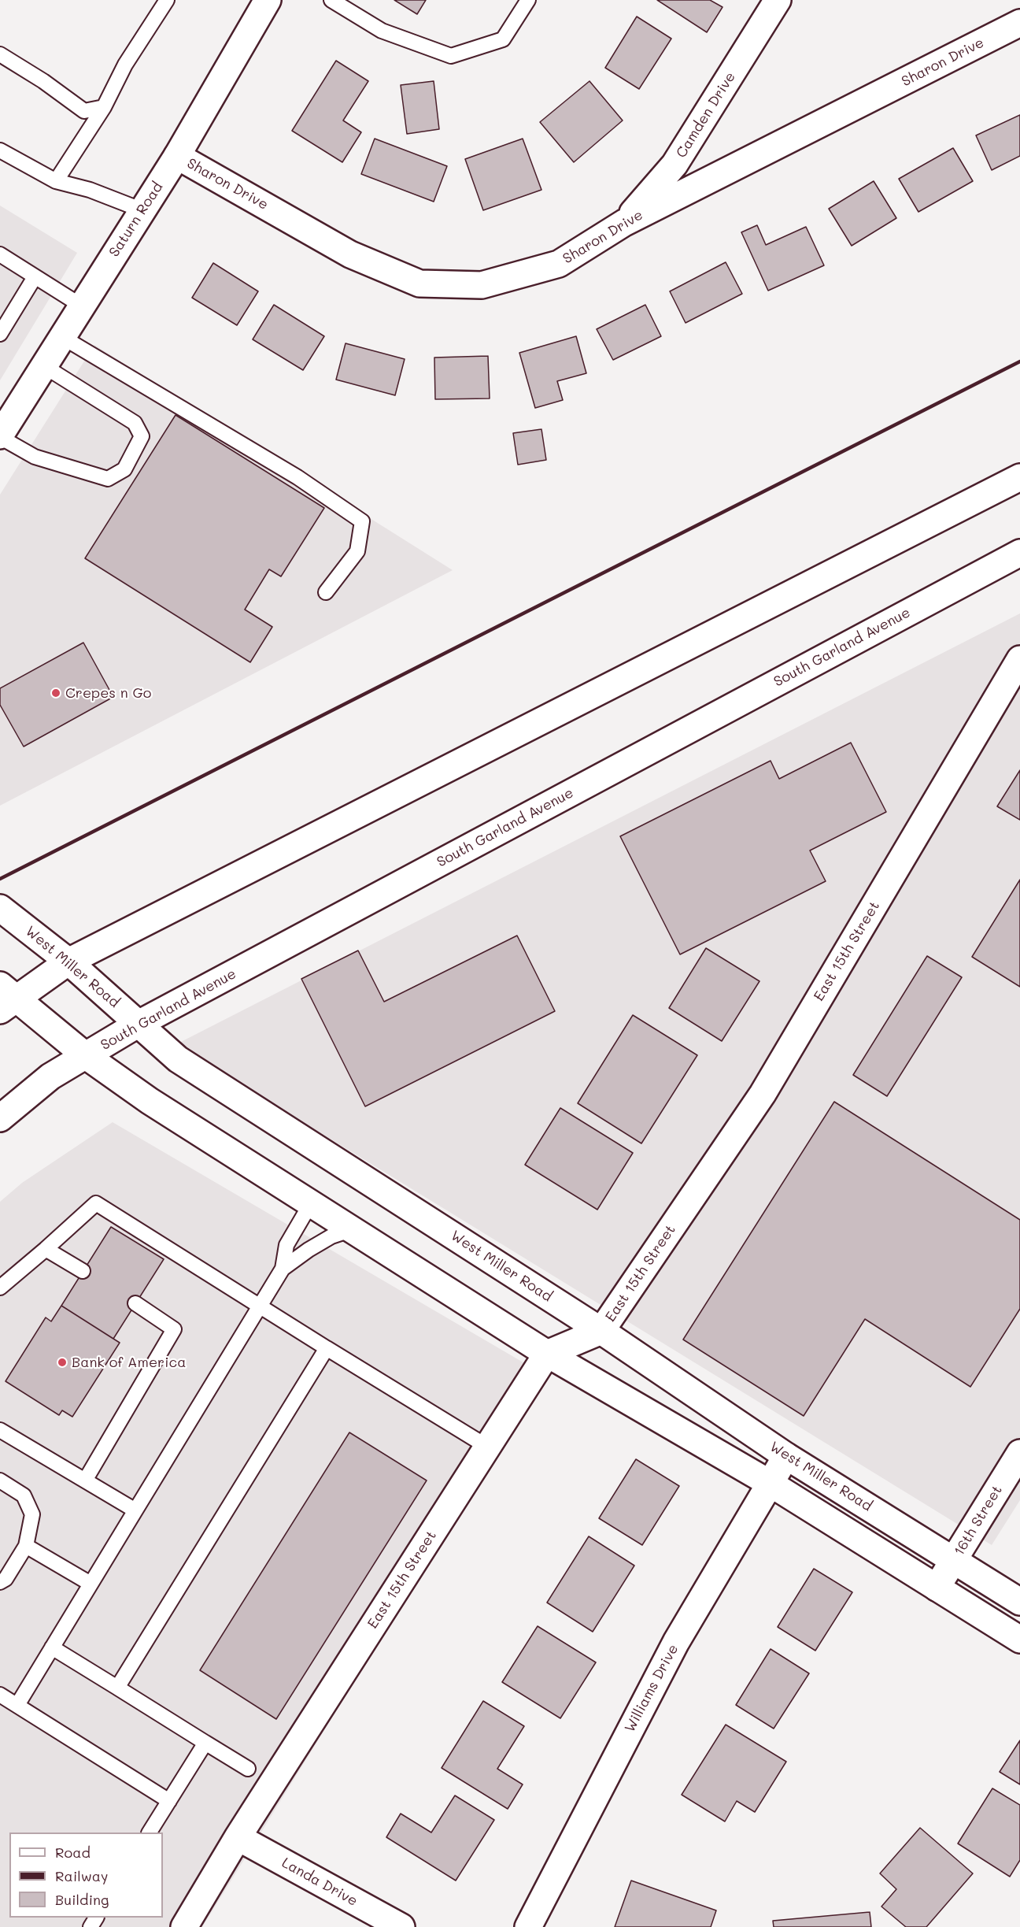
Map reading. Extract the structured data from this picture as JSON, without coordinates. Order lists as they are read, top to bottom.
{
  "streets": {
    "main road": [
      "Sharon Drive",
      "Camden Drive",
      "Saturn Road",
      "South Garland Avenue",
      "East 15th Street",
      "West Miller Road",
      "16th Street",
      "Williams Drive",
      "Landa Drive"
    ]
  },
  "crossings": [
    ["Sharon Drive", "Camden Drive"],
    ["Sharon Drive", "Saturn Road"],
    ["South Garland Avenue", "West Miller Road"],
    ["East 15th Street", "West Miller Road"],
    ["East 15th Street", "Landa Drive"],
    ["West Miller Road", "16th Street"],
    ["West Miller Road", "Williams Drive"]
  ],
  "places": ["Crepes n Go", "Bank of America"],
  "legend": ["Road", "Railway", "Building"]
}
